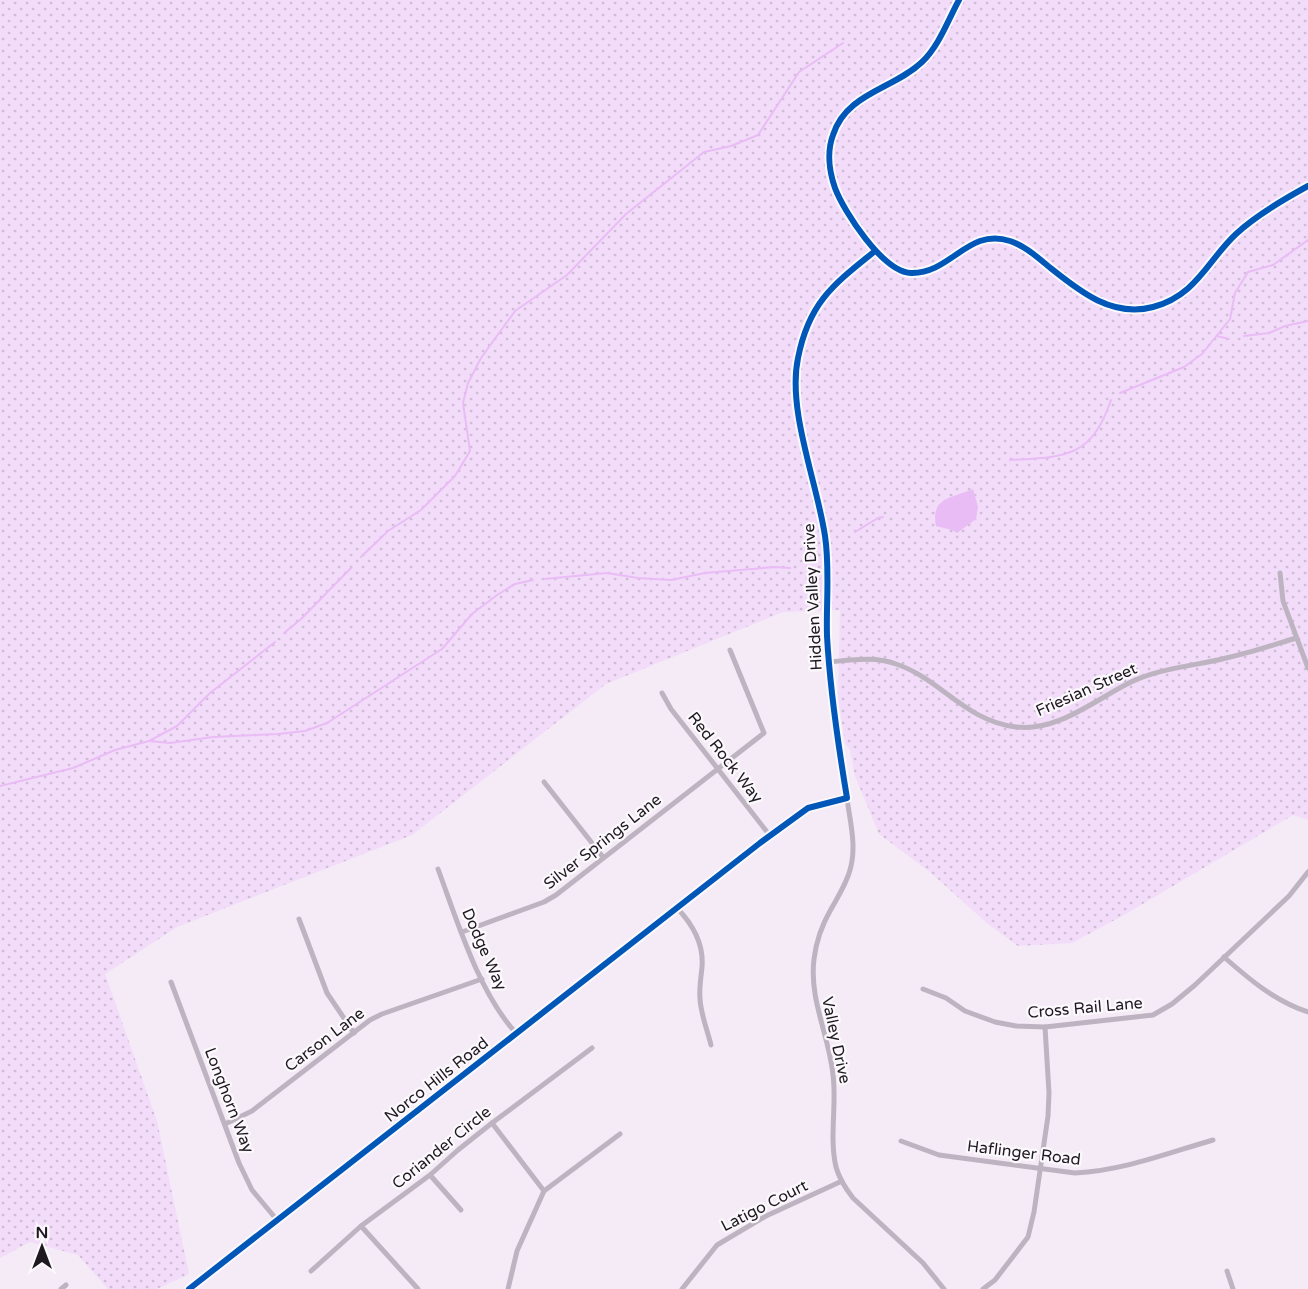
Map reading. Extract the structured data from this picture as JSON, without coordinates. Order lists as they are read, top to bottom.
{
  "streets": {
    "street": [
      "Hidden Valley Drive",
      "Friesian Street",
      "Red Rock Way",
      "Silver Springs Lane",
      "Dodge Way",
      "Cross Rail Lane",
      "Carson Lane",
      "Valley Drive",
      "Norco Hills Road",
      "Longhorn Way",
      "Coriander Circle",
      "Haflinger Road",
      "Latigo Court"
    ]
  },
  "crossings": [
    ["Hidden Valley Drive", "Friesian Street"],
    ["Hidden Valley Drive", "Valley Drive"],
    ["Red Rock Way", "Silver Springs Lane"],
    ["Red Rock Way", "Norco Hills Road"],
    ["Silver Springs Lane", "Dodge Way"],
    ["Dodge Way", "Carson Lane"],
    ["Dodge Way", "Norco Hills Road"],
    ["Carson Lane", "Longhorn Way"],
    ["Valley Drive", "Latigo Court"],
    ["Norco Hills Road", "Longhorn Way"]
  ],
  "north": "top"
}
